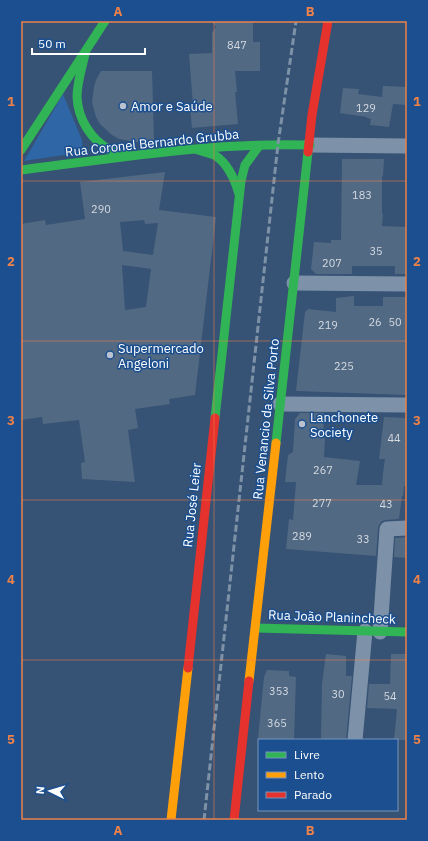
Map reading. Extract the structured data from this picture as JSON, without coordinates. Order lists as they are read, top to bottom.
{
  "streets": {
    "main road": [
      "Rua Coronel Bernardo Grubba",
      "Rua Venancio da Silva Porto",
      "Rua José Leier",
      "Rua João Planincheck"
    ]
  },
  "crossings": [
    ["Rua Coronel Bernardo Grubba", "Rua Venancio da Silva Porto"],
    ["Rua Coronel Bernardo Grubba", "Rua José Leier"],
    ["Rua Venancio da Silva Porto", "Rua João Planincheck"]
  ],
  "places": ["Amor e Saúde", "Supermercado Angeloni", "Lanchonete Society"],
  "house_numbers": [
    "847",
    "129",
    "183",
    "290",
    "35",
    "207",
    "26",
    "50",
    "219",
    "225",
    "44",
    "267",
    "277",
    "43",
    "289",
    "33",
    "353",
    "30",
    "54",
    "365"
  ],
  "legend": ["Livre", "Lento", "Parado"],
  "scale_bar": "50 m",
  "north": "left",
  "grid": {
    "columns": ["A", "B"],
    "rows": [
      "1",
      "2",
      "3",
      "4",
      "5"
    ]
  }
}
